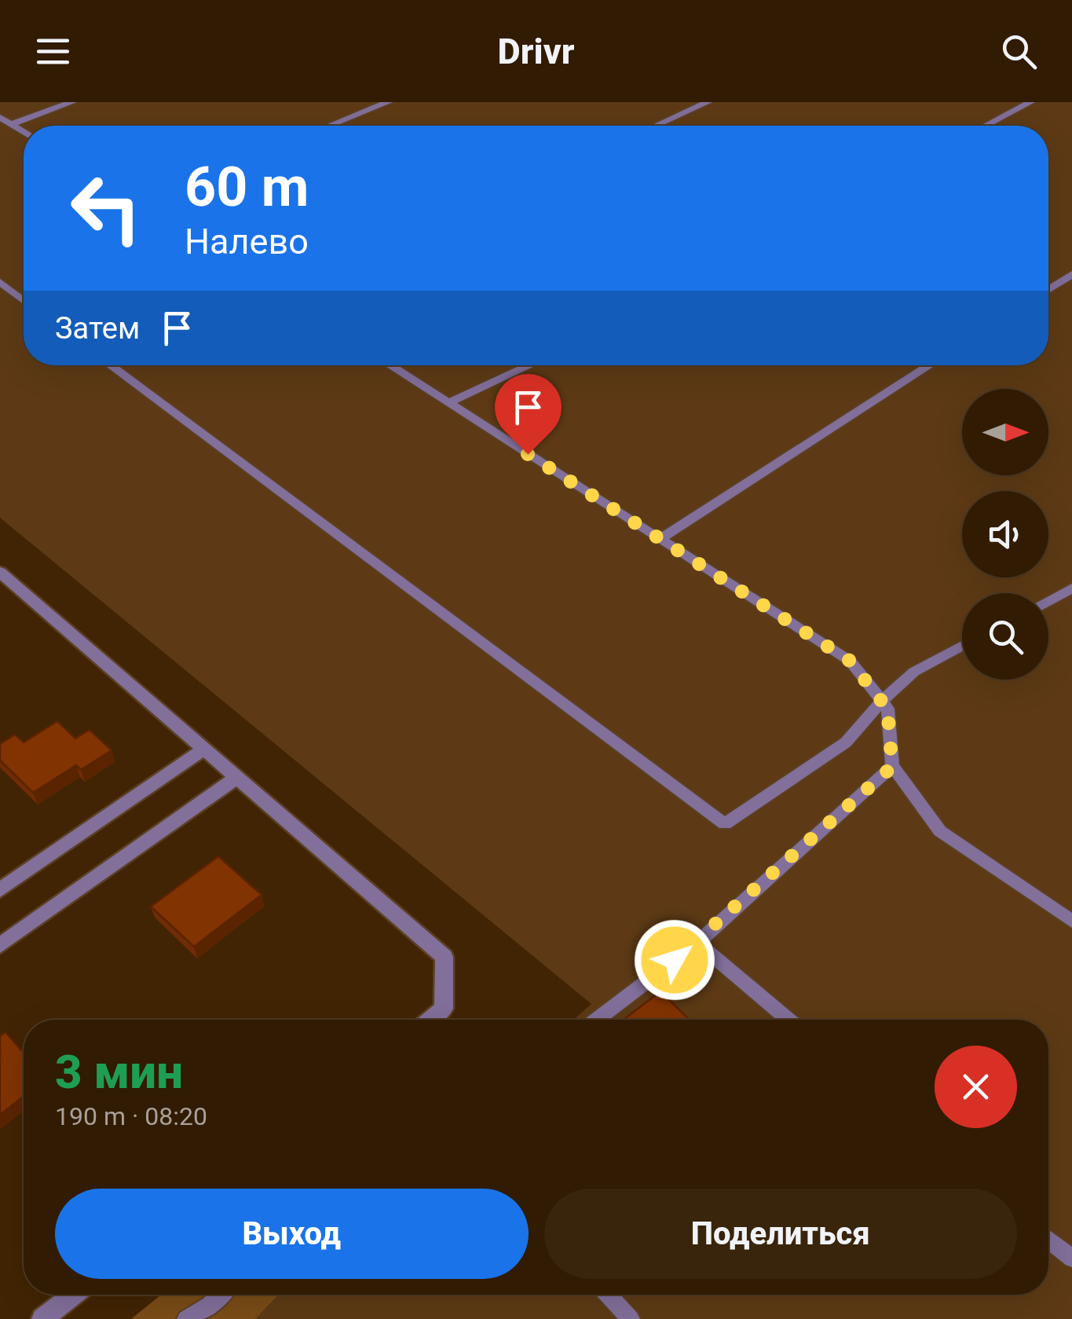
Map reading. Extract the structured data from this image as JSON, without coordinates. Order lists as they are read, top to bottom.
{
  "north": "right",
  "page": {
    "header": "Drivr",
    "turn": ["60 m", "Налево"],
    "then": "Затем",
    "heading": ["3 мин", "190 m · 08:20"],
    "buttons": ["Выход", "Поделиться"]
  }
}
